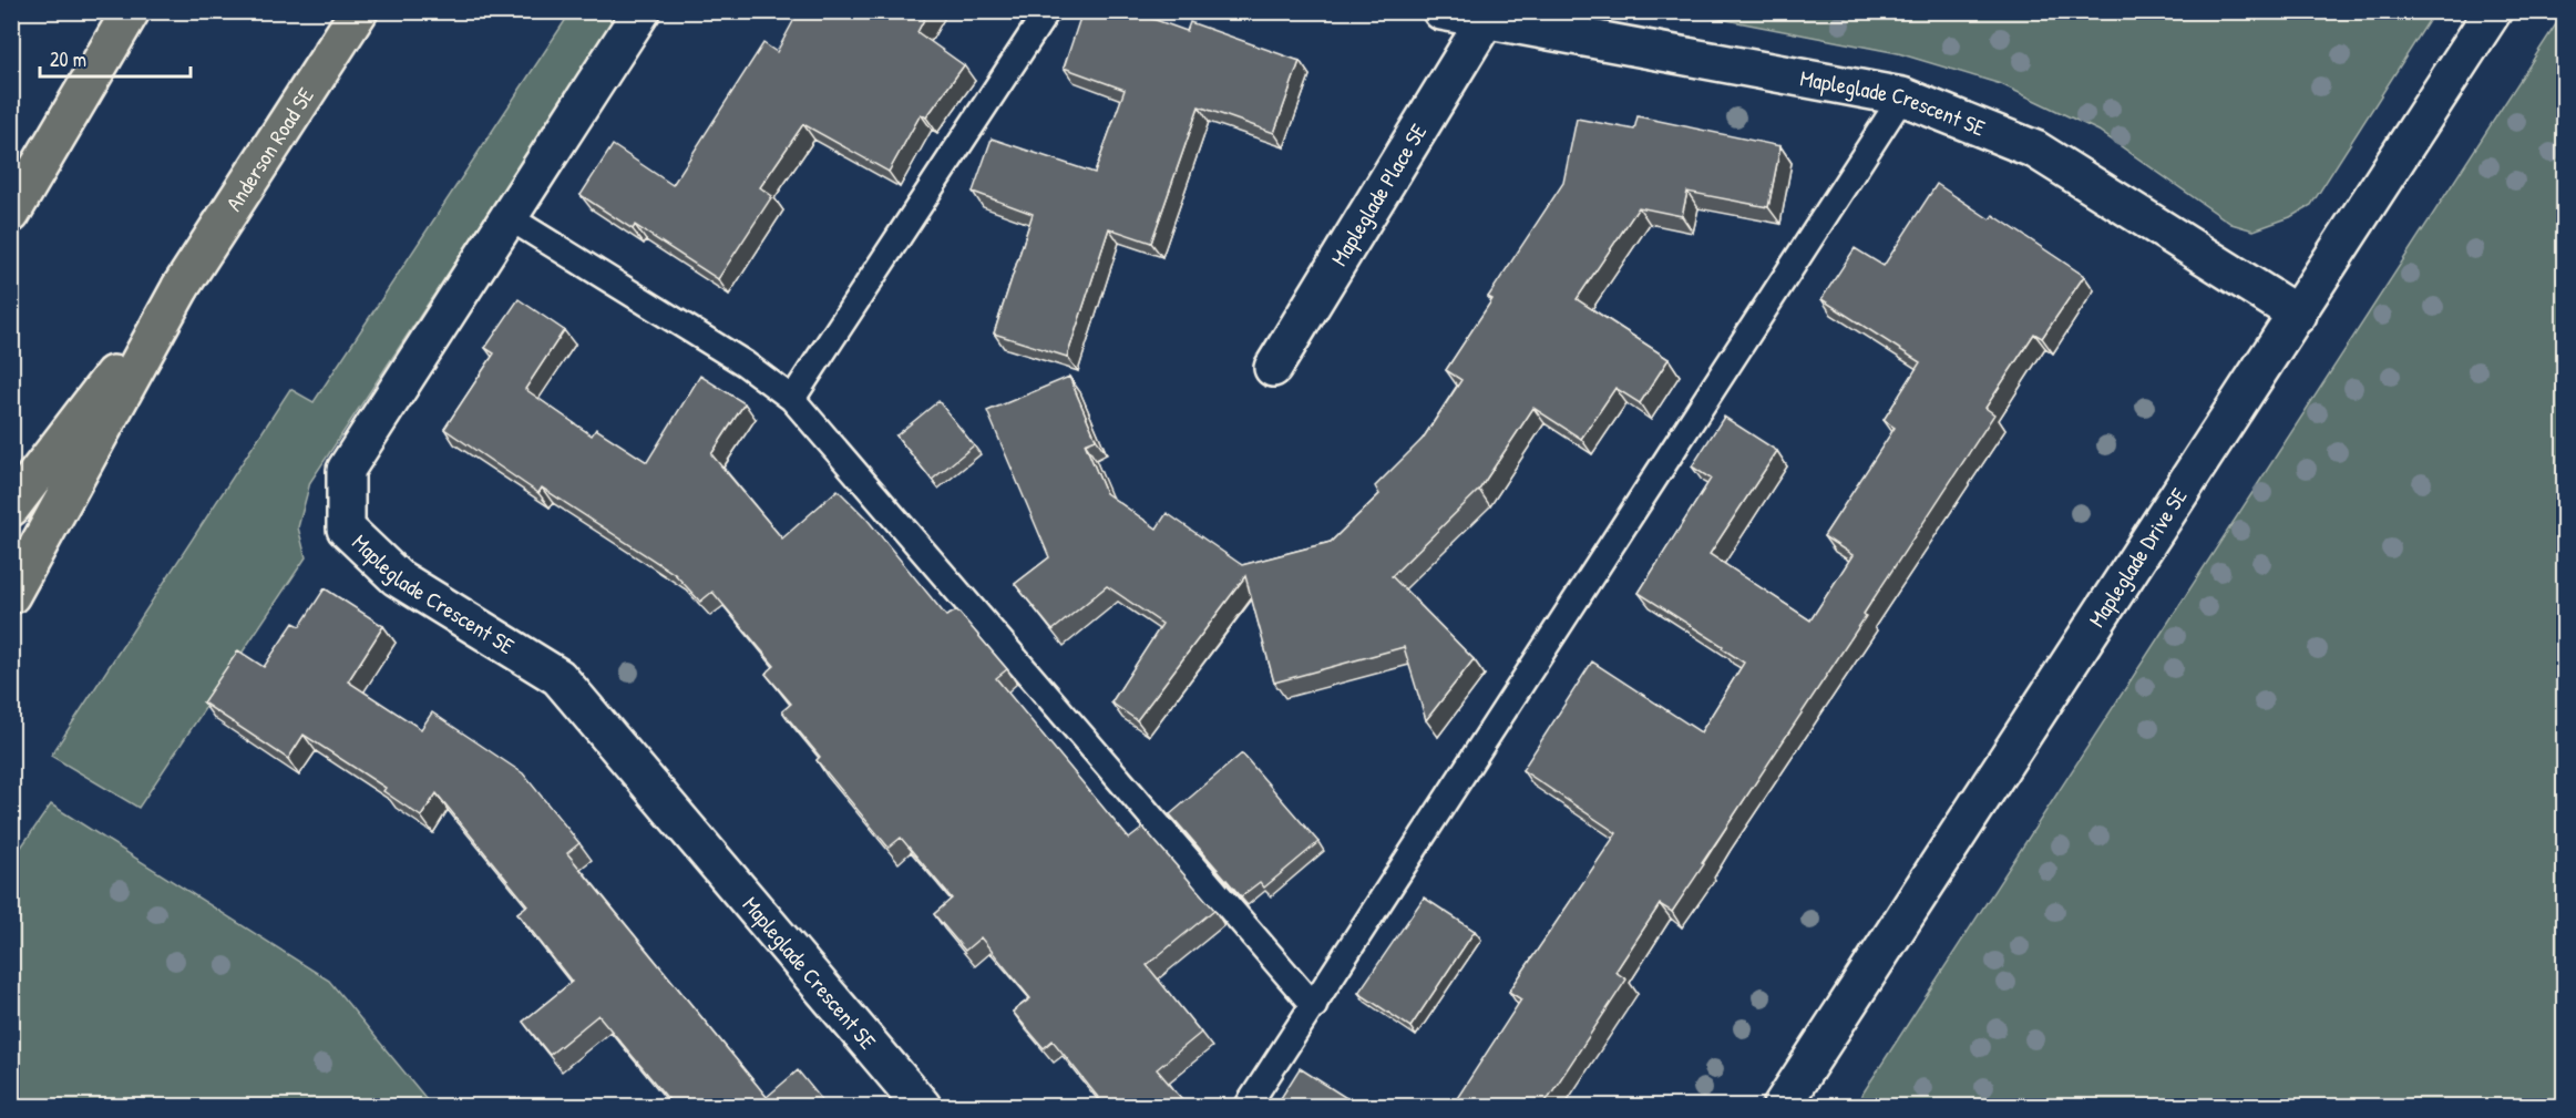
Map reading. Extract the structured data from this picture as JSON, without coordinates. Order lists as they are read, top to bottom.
{
  "streets": {
    "main road": ["Anderson Road SE"],
    "street": ["Mapleglade Crescent SE", "Mapleglade Place SE", "Mapleglade Drive SE"]
  },
  "crossings": [
    ["Mapleglade Crescent SE", "Mapleglade Place SE"],
    ["Mapleglade Crescent SE", "Mapleglade Drive SE"]
  ],
  "scale_bar": "20 m"
}
